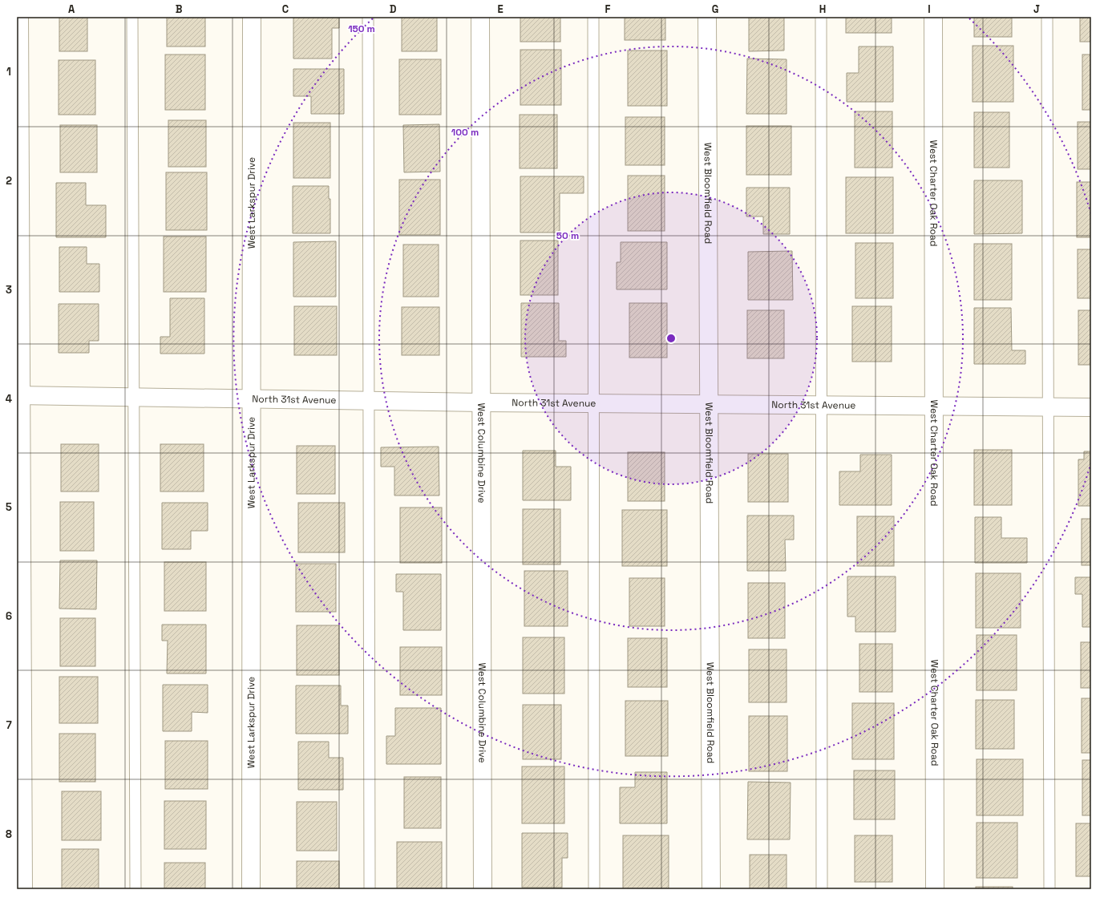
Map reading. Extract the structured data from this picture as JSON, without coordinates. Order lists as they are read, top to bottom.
{
  "streets": {
    "street": [
      "West Bloomfield Road",
      "West Charter Oak Road",
      "West Larkspur Drive",
      "North 31st Avenue",
      "West Columbine Drive"
    ]
  },
  "crossings": [
    ["West Bloomfield Road", "North 31st Avenue"],
    ["West Charter Oak Road", "North 31st Avenue"],
    ["West Larkspur Drive", "North 31st Avenue"],
    ["North 31st Avenue", "West Columbine Drive"]
  ],
  "grid": {
    "columns": [
      "A",
      "B",
      "C",
      "D",
      "E",
      "F",
      "G",
      "H",
      "I",
      "J"
    ],
    "rows": [
      "1",
      "2",
      "3",
      "4",
      "5",
      "6",
      "7",
      "8"
    ]
  },
  "rings": ["150 m", "100 m", "50 m"]
}
